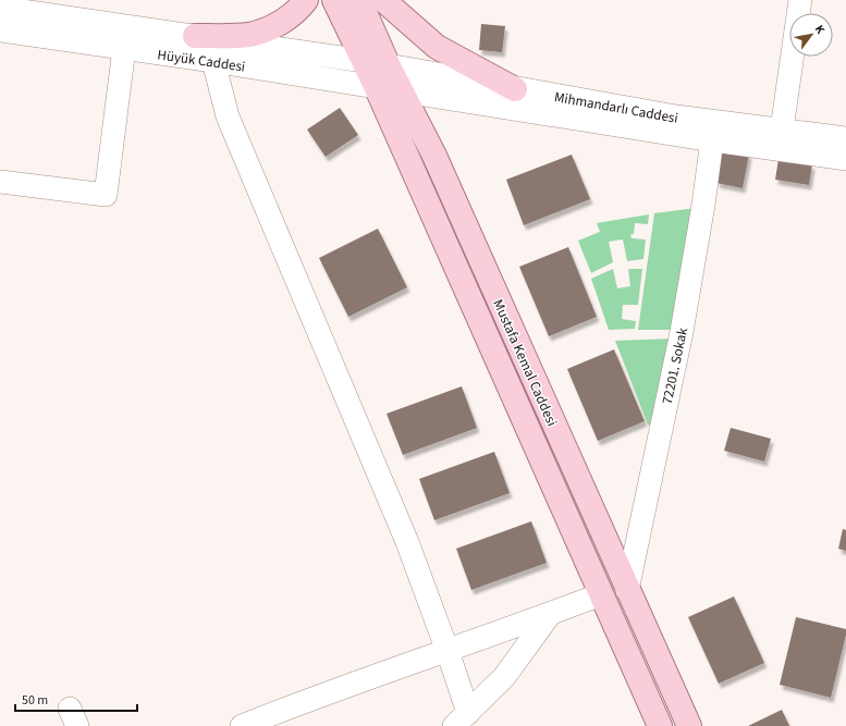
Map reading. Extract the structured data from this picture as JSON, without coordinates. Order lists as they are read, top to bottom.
{
  "streets": {
    "main road": ["Mustafa Kemal Caddesi"],
    "street": ["Hüyük Caddesi", "Mihmandarlı Caddesi", "72201. Sokak"]
  },
  "crossings": [
    ["Hüyük Caddesi", "Mihmandarlı Caddesi"],
    ["Hüyük Caddesi", "Mustafa Kemal Caddesi"],
    ["Mihmandarlı Caddesi", "Mustafa Kemal Caddesi"],
    ["Mihmandarlı Caddesi", "72201. Sokak"],
    ["Mustafa Kemal Caddesi", "72201. Sokak"]
  ],
  "scale_bar": "50 m",
  "north": "top right"
}
